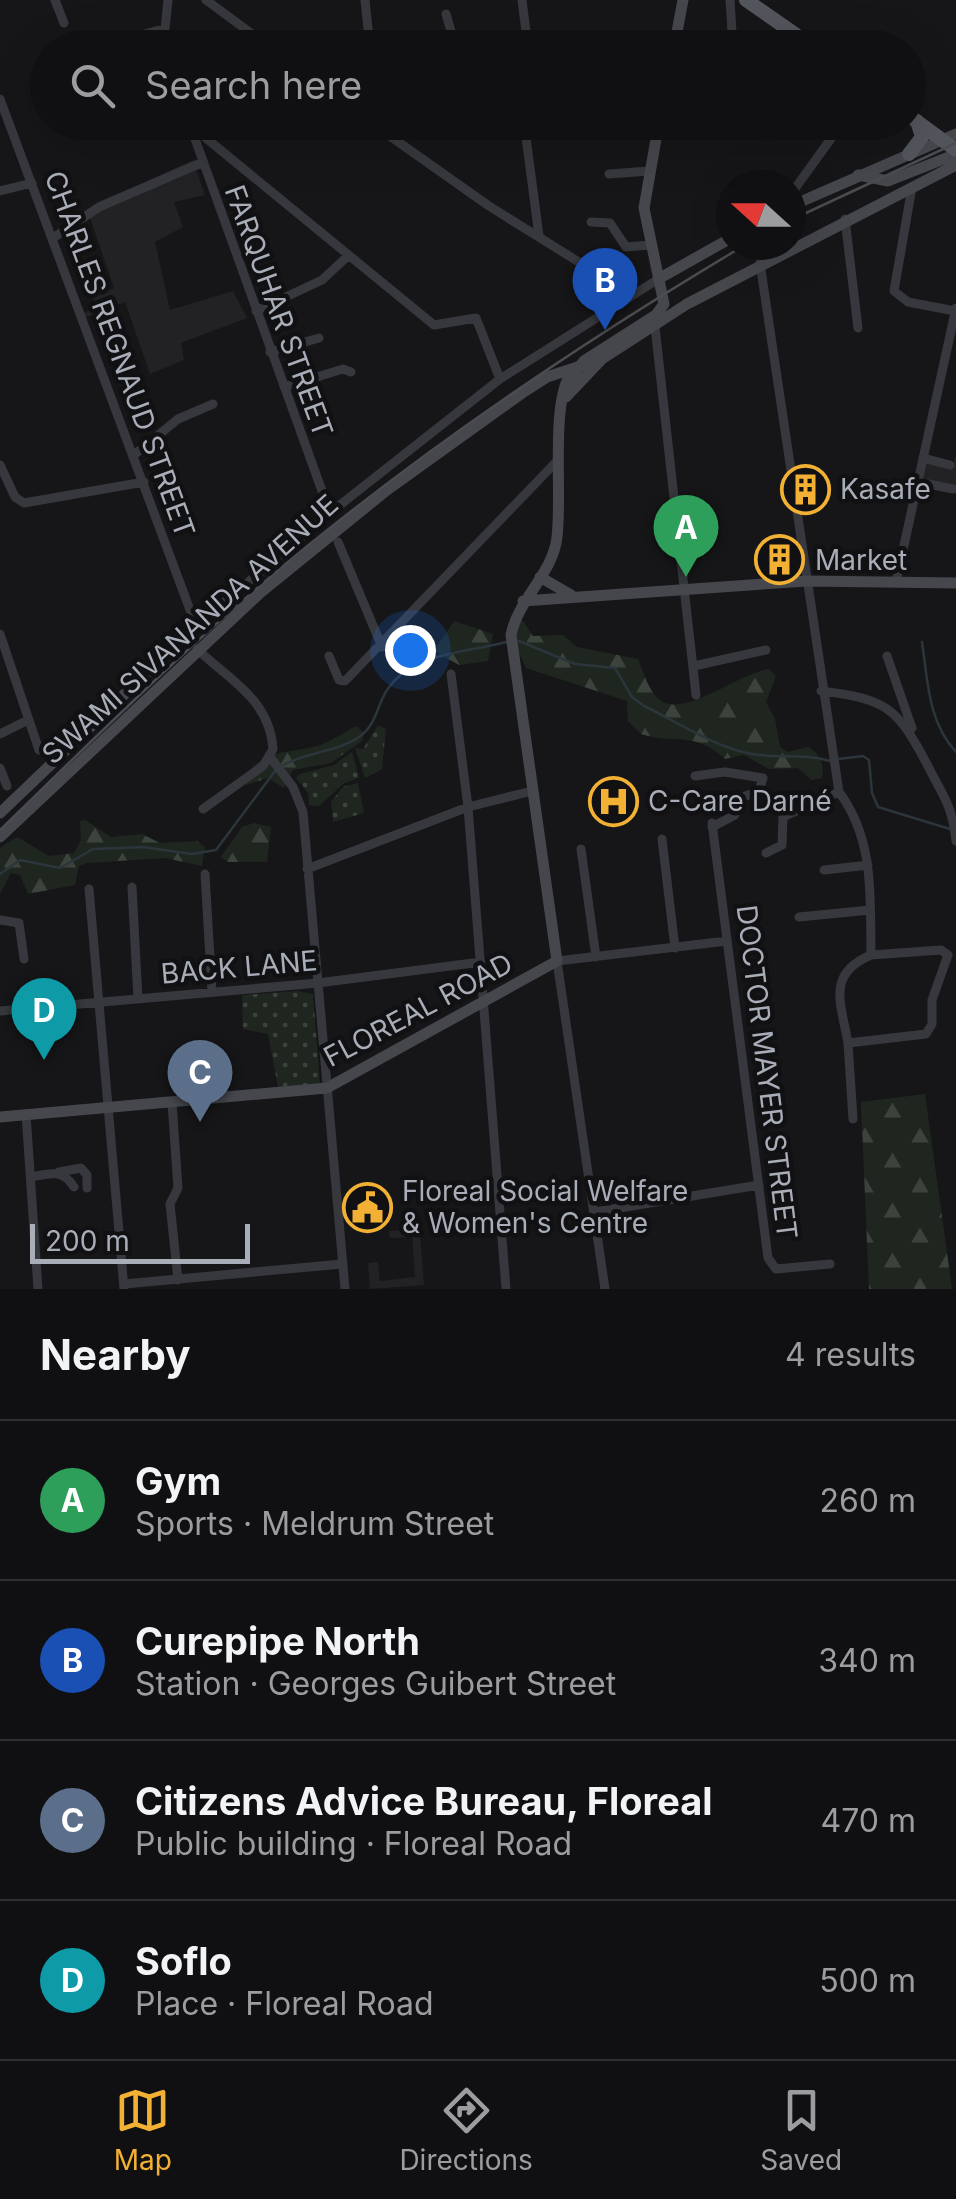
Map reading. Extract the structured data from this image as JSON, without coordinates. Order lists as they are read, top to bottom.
{
  "streets": {
    "main road": ["SWAMI SIVANANDA AVENUE", "FLOREAL ROAD"],
    "street": [
      "FARQUHAR STREET",
      "CHARLES REGNAUD STREET",
      "BACK LANE",
      "DOCTOR MAYER STREET"
    ]
  },
  "places": {
    "building": ["Kasafe", "Market"],
    "hospital": ["C-Care Darné"],
    "public building": ["Floreal Social Welfare & Women's Centre"]
  },
  "scale_bar": "200 m",
  "north": "left",
  "page": {
    "search": "Search here",
    "pins": [
      "B",
      "A",
      "D",
      "C"
    ],
    "scale": "200 m",
    "heading": ["Nearby", "4 results"],
    "list": [
      {
        "mark": "A",
        "name": "Gym",
        "note": "Sports · Meldrum Street",
        "value": "260 m"
      },
      {
        "mark": "B",
        "name": "Curepipe North",
        "note": "Station · Georges Guibert Street",
        "value": "340 m"
      },
      {
        "mark": "C",
        "name": "Citizens Advice Bureau, Floreal",
        "note": "Public building · Floreal Road",
        "value": "470 m"
      },
      {
        "mark": "D",
        "name": "Soflo",
        "note": "Place · Floreal Road",
        "value": "500 m"
      }
    ],
    "nav": ["Map", "Directions", "Saved"]
  }
}
